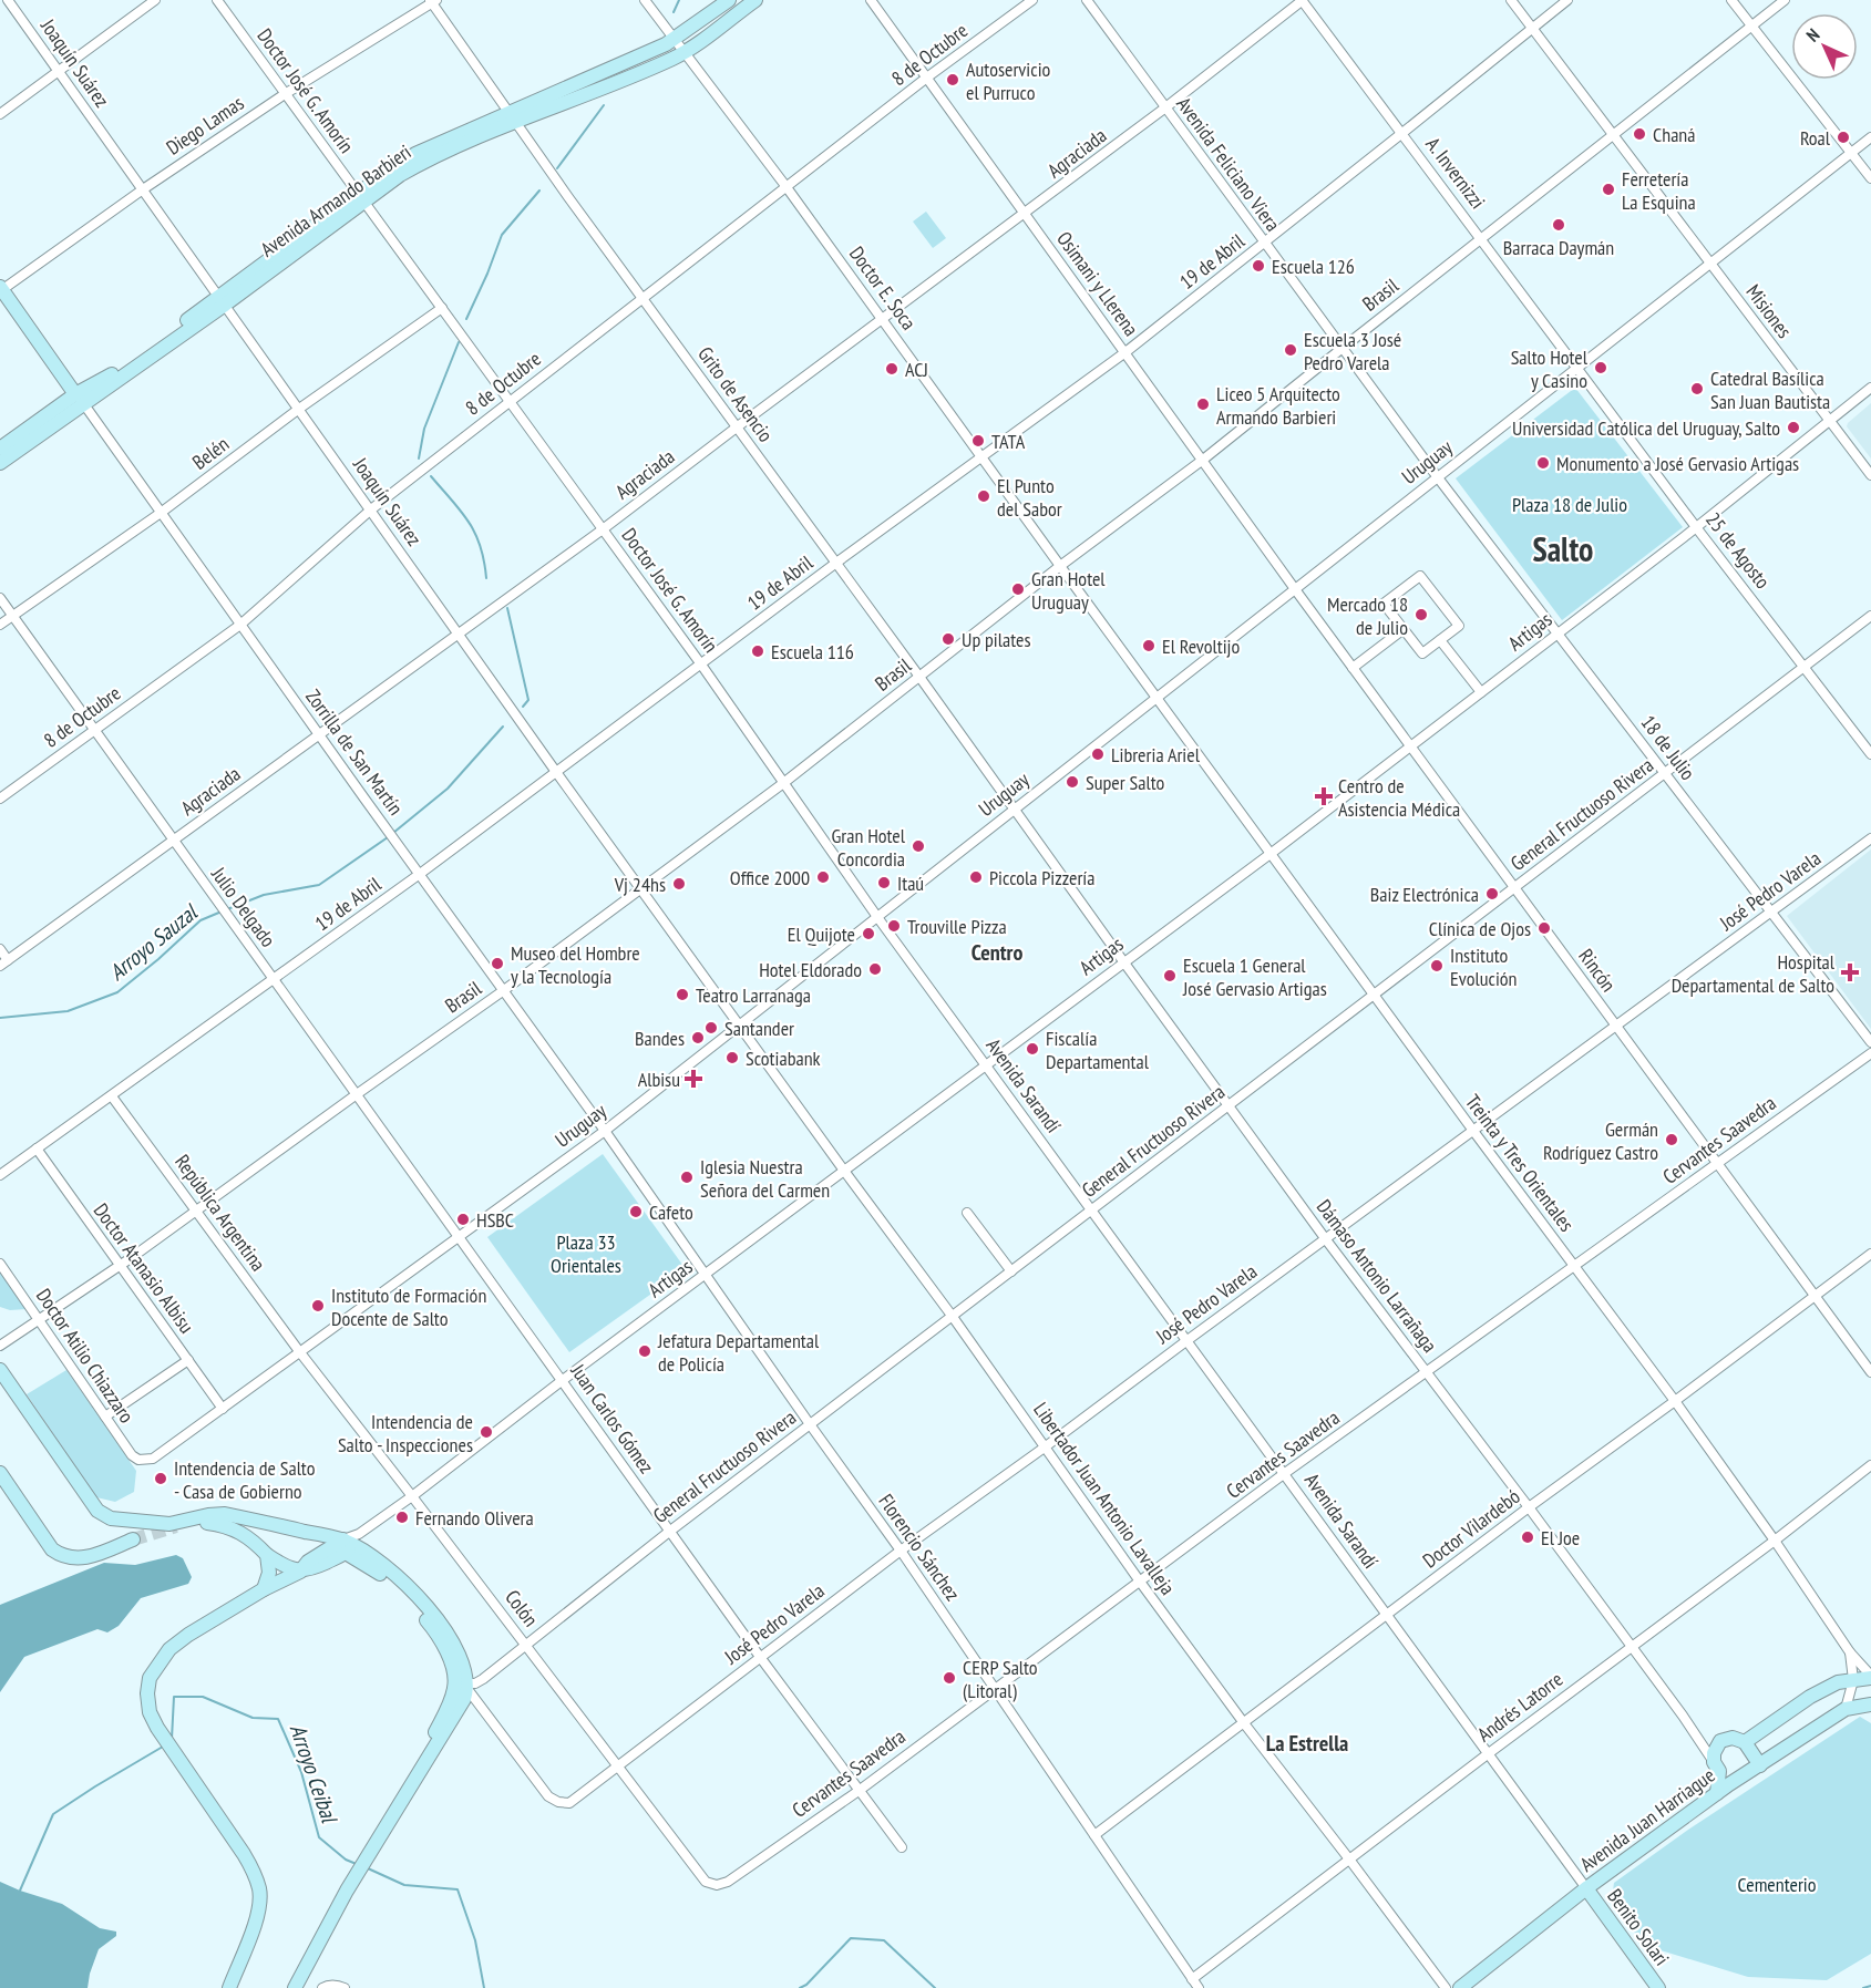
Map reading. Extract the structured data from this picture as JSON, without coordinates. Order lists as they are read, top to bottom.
{
  "streets": {
    "street": [
      "8 de Octubre",
      "Joaquín Suárez",
      "Doctor José G. Amorín",
      "Diego Lamas",
      "Agraciada",
      "Avenida Feliciano Viera",
      "A. Invernizzi",
      "Avenida Armando Barbieri",
      "19 de Abril",
      "Osimani y Llerena",
      "Doctor E. Soca",
      "Brasil",
      "Misiones",
      "Grito de Asencio",
      "Belén",
      "Uruguay",
      "25 de Agosto",
      "Artigas",
      "18 de Julio",
      "Zorrilla de San Martín",
      "General Fructuoso Rivera",
      "José Pedro Varela",
      "Julio Delgado",
      "Rincón",
      "Avenida Sarandí",
      "Cervantes Saavedra",
      "Treinta y Tres Orientales",
      "República Argentina",
      "Doctor Atanasio Albisu",
      "Dámaso Antonio Larrañaga",
      "Doctor Atilio Chiazzaro",
      "Juan Carlos Gómez",
      "Libertador Juan Antonio Lavalleja",
      "Doctor Vilardebó",
      "Florencio Sánchez",
      "Colón",
      "Andrés Latorre",
      "Avenida Juan Harriague",
      "Benito Solari"
    ]
  },
  "crossings": [
    ["8 de Octubre", "Joaquín Suárez"],
    ["8 de Octubre", "Doctor José G. Amorín"],
    ["8 de Octubre", "Osimani y Llerena"],
    ["8 de Octubre", "Doctor E. Soca"],
    ["8 de Octubre", "Grito de Asencio"],
    ["8 de Octubre", "Zorrilla de San Martín"],
    ["8 de Octubre", "Julio Delgado"],
    ["Joaquín Suárez", "Diego Lamas"],
    ["Joaquín Suárez", "Agraciada"],
    ["Joaquín Suárez", "Avenida Armando Barbieri"],
    ["Joaquín Suárez", "19 de Abril"],
    ["Joaquín Suárez", "Brasil"],
    ["Joaquín Suárez", "Belén"],
    ["Joaquín Suárez", "Uruguay"],
    ["Joaquín Suárez", "Libertador Juan Antonio Lavalleja"],
    ["Doctor José G. Amorín", "Diego Lamas"],
    ["Doctor José G. Amorín", "Agraciada"],
    ["Doctor José G. Amorín", "Avenida Armando Barbieri"],
    ["Doctor José G. Amorín", "19 de Abril"],
    ["Doctor José G. Amorín", "Brasil"],
    ["Doctor José G. Amorín", "Belén"],
    ["Doctor José G. Amorín", "Uruguay"],
    ["Doctor José G. Amorín", "Avenida Sarandí"],
    ["Diego Lamas", "Grito de Asencio"],
    ["Agraciada", "Avenida Feliciano Viera"],
    ["Agraciada", "A. Invernizzi"],
    ["Agraciada", "Osimani y Llerena"],
    ["Agraciada", "Doctor E. Soca"],
    ["Agraciada", "Grito de Asencio"],
    ["Agraciada", "Zorrilla de San Martín"],
    ["Agraciada", "Julio Delgado"],
    ["Avenida Feliciano Viera", "19 de Abril"],
    ["Avenida Feliciano Viera", "Brasil"],
    ["Avenida Feliciano Viera", "Uruguay"],
    ["Avenida Feliciano Viera", "18 de Julio"],
    ["A. Invernizzi", "19 de Abril"],
    ["A. Invernizzi", "Brasil"],
    ["A. Invernizzi", "Uruguay"],
    ["A. Invernizzi", "25 de Agosto"],
    ["Avenida Armando Barbieri", "Doctor E. Soca"],
    ["Avenida Armando Barbieri", "Grito de Asencio"],
    ["Avenida Armando Barbieri", "Zorrilla de San Martín"],
    ["19 de Abril", "Osimani y Llerena"],
    ["19 de Abril", "Doctor E. Soca"],
    ["19 de Abril", "Misiones"],
    ["19 de Abril", "Grito de Asencio"],
    ["19 de Abril", "Zorrilla de San Martín"],
    ["19 de Abril", "Julio Delgado"],
    ["19 de Abril", "República Argentina"],
    ["19 de Abril", "Doctor Atanasio Albisu"],
    ["Osimani y Llerena", "Brasil"],
    ["Osimani y Llerena", "Uruguay"],
    ["Osimani y Llerena", "Rincón"],
    ["Doctor E. Soca", "Brasil"],
    ["Doctor E. Soca", "Uruguay"],
    ["Doctor E. Soca", "Treinta y Tres Orientales"],
    ["Brasil", "Misiones"],
    ["Brasil", "Grito de Asencio"],
    ["Brasil", "Zorrilla de San Martín"],
    ["Brasil", "Julio Delgado"],
    ["Brasil", "República Argentina"],
    ["Brasil", "Doctor Atanasio Albisu"],
    ["Brasil", "Doctor Atilio Chiazzaro"],
    ["Misiones", "Uruguay"],
    ["Misiones", "Artigas"],
    ["Grito de Asencio", "Uruguay"],
    ["Grito de Asencio", "Dámaso Antonio Larrañaga"],
    ["Belén", "Zorrilla de San Martín"],
    ["Belén", "Julio Delgado"],
    ["Uruguay", "25 de Agosto"],
    ["Uruguay", "18 de Julio"],
    ["Uruguay", "Zorrilla de San Martín"],
    ["Uruguay", "Julio Delgado"],
    ["Uruguay", "Rincón"],
    ["Uruguay", "Avenida Sarandí"],
    ["Uruguay", "Treinta y Tres Orientales"],
    ["Uruguay", "República Argentina"],
    ["Uruguay", "Doctor Atanasio Albisu"],
    ["Uruguay", "Dámaso Antonio Larrañaga"],
    ["Uruguay", "Doctor Atilio Chiazzaro"],
    ["Uruguay", "Juan Carlos Gómez"],
    ["Uruguay", "Libertador Juan Antonio Lavalleja"],
    ["Uruguay", "Florencio Sánchez"],
    ["Uruguay", "Colón"],
    ["25 de Agosto", "Artigas"],
    ["25 de Agosto", "General Fructuoso Rivera"],
    ["Artigas", "18 de Julio"],
    ["Artigas", "Rincón"],
    ["Artigas", "Avenida Sarandí"],
    ["Artigas", "Treinta y Tres Orientales"],
    ["Artigas", "Dámaso Antonio Larrañaga"],
    ["Artigas", "Juan Carlos Gómez"],
    ["Artigas", "Libertador Juan Antonio Lavalleja"],
    ["Artigas", "Florencio Sánchez"],
    ["Artigas", "Colón"],
    ["18 de Julio", "General Fructuoso Rivera"],
    ["18 de Julio", "José Pedro Varela"],
    ["Zorrilla de San Martín", "Florencio Sánchez"],
    ["General Fructuoso Rivera", "José Pedro Varela"],
    ["General Fructuoso Rivera", "Rincón"],
    ["General Fructuoso Rivera", "Avenida Sarandí"],
    ["General Fructuoso Rivera", "Treinta y Tres Orientales"],
    ["General Fructuoso Rivera", "Dámaso Antonio Larrañaga"],
    ["General Fructuoso Rivera", "Juan Carlos Gómez"],
    ["General Fructuoso Rivera", "Libertador Juan Antonio Lavalleja"],
    ["General Fructuoso Rivera", "Florencio Sánchez"],
    ["General Fructuoso Rivera", "Colón"],
    ["José Pedro Varela", "Rincón"],
    ["José Pedro Varela", "Avenida Sarandí"],
    ["José Pedro Varela", "Treinta y Tres Orientales"],
    ["José Pedro Varela", "Dámaso Antonio Larrañaga"],
    ["José Pedro Varela", "Juan Carlos Gómez"],
    ["José Pedro Varela", "Libertador Juan Antonio Lavalleja"],
    ["José Pedro Varela", "Florencio Sánchez"],
    ["José Pedro Varela", "Colón"],
    ["Julio Delgado", "Juan Carlos Gómez"],
    ["Rincón", "Cervantes Saavedra"],
    ["Rincón", "Doctor Vilardebó"],
    ["Avenida Sarandí", "Cervantes Saavedra"],
    ["Avenida Sarandí", "Doctor Vilardebó"],
    ["Avenida Sarandí", "Andrés Latorre"],
    ["Avenida Sarandí", "Avenida Juan Harriague"],
    ["Avenida Sarandí", "Benito Solari"],
    ["Cervantes Saavedra", "Treinta y Tres Orientales"],
    ["Cervantes Saavedra", "Dámaso Antonio Larrañaga"],
    ["Cervantes Saavedra", "Juan Carlos Gómez"],
    ["Cervantes Saavedra", "Libertador Juan Antonio Lavalleja"],
    ["Cervantes Saavedra", "Florencio Sánchez"],
    ["Cervantes Saavedra", "Colón"],
    ["Treinta y Tres Orientales", "Doctor Vilardebó"],
    ["Treinta y Tres Orientales", "Andrés Latorre"],
    ["Treinta y Tres Orientales", "Avenida Juan Harriague"],
    ["República Argentina", "Colón"],
    ["Dámaso Antonio Larrañaga", "Doctor Vilardebó"],
    ["Dámaso Antonio Larrañaga", "Andrés Latorre"],
    ["Dámaso Antonio Larrañaga", "Avenida Juan Harriague"],
    ["Libertador Juan Antonio Lavalleja", "Doctor Vilardebó"],
    ["Libertador Juan Antonio Lavalleja", "Andrés Latorre"],
    ["Doctor Vilardebó", "Florencio Sánchez"],
    ["Florencio Sánchez", "Andrés Latorre"],
    ["Avenida Juan Harriague", "Benito Solari"]
  ],
  "districts": ["Salto", "Centro", "La Estrella"],
  "water": ["Arroyo Sauzal", "Arroyo Ceibal"],
  "parks": ["Plaza 18 de Julio", "Plaza 33 Orientales", "Cementerio"],
  "places": {
    "other": [
      "Autoservicio el Purruco",
      "Chaná",
      "Roal",
      "Ferretería La Esquina",
      "Barraca Daymán",
      "Escuela 126",
      "Escuela 3 José Pedro Varela",
      "Salto Hotel y Casino",
      "ACJ",
      "Catedral Basílica San Juan Bautista",
      "Liceo 5 Arquitecto Armando Barbieri",
      "Universidad Católica del Uruguay, Salto",
      "TATA",
      "Monumento a José Gervasio Artigas",
      "El Punto del Sabor",
      "Gran Hotel Uruguay",
      "Mercado 18 de Julio",
      "Up pilates",
      "El Revoltijo",
      "Escuela 116",
      "Libreria Ariel",
      "Super Salto",
      "Gran Hotel Concordia",
      "Office 2000",
      "Piccola Pizzería",
      "Itaú",
      "Vj 24hs",
      "Baiz Electrónica",
      "Trouville Pizza",
      "Clínica de Ojos",
      "El Quijote",
      "Museo del Hombre y la Tecnología",
      "Instituto Evolución",
      "Hotel Eldorado",
      "Escuela 1 General José Gervasio Artigas",
      "Teatro Larranaga",
      "Santander",
      "Bandes",
      "Fiscalía Departamental",
      "Scotiabank",
      "Germán Rodríguez Castro",
      "Iglesia Nuestra Señora del Carmen",
      "Cafeto",
      "HSBC",
      "Instituto de Formación Docente de Salto",
      "Jefatura Departamental de Policía",
      "Intendencia de Salto - Inspecciones",
      "Intendencia de Salto - Casa de Gobierno",
      "Fernando Olivera",
      "El Joe",
      "CERP Salto (Litoral)"
    ],
    "health": ["Centro de Asistencia Médica", "Hospital Departamental de Salto", "Albisu"]
  },
  "north": "top left"
}
